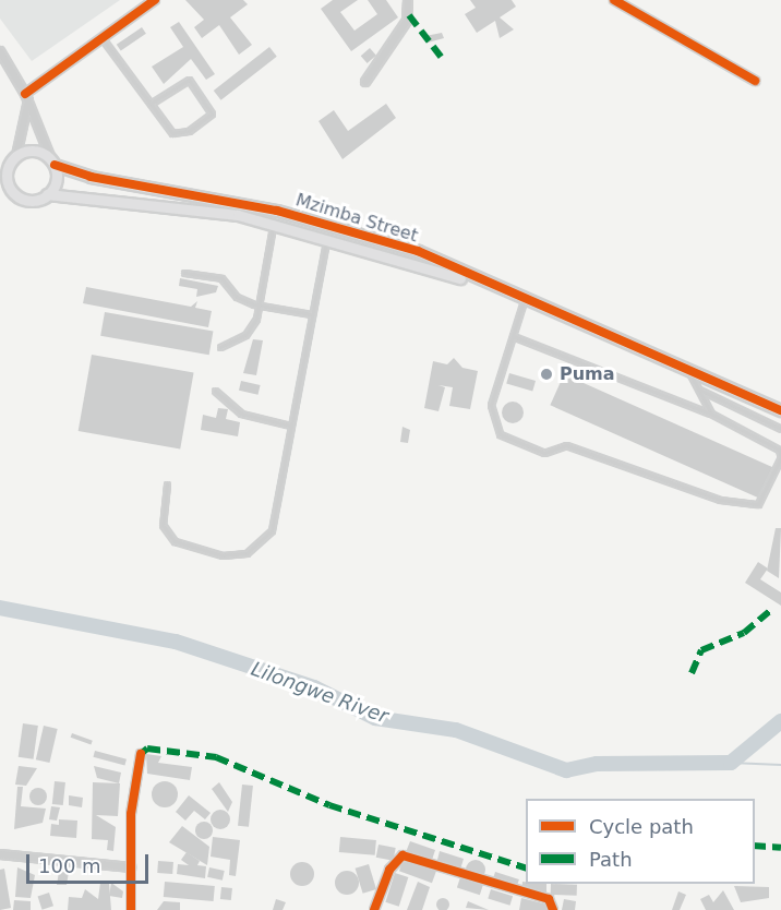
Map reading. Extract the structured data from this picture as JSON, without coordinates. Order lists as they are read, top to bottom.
{
  "streets": {
    "street": ["Mzimba Street"]
  },
  "water": ["Lilongwe River"],
  "places": ["Puma"],
  "legend": ["Cycle path", "Path"],
  "scale_bar": "100 m"
}
